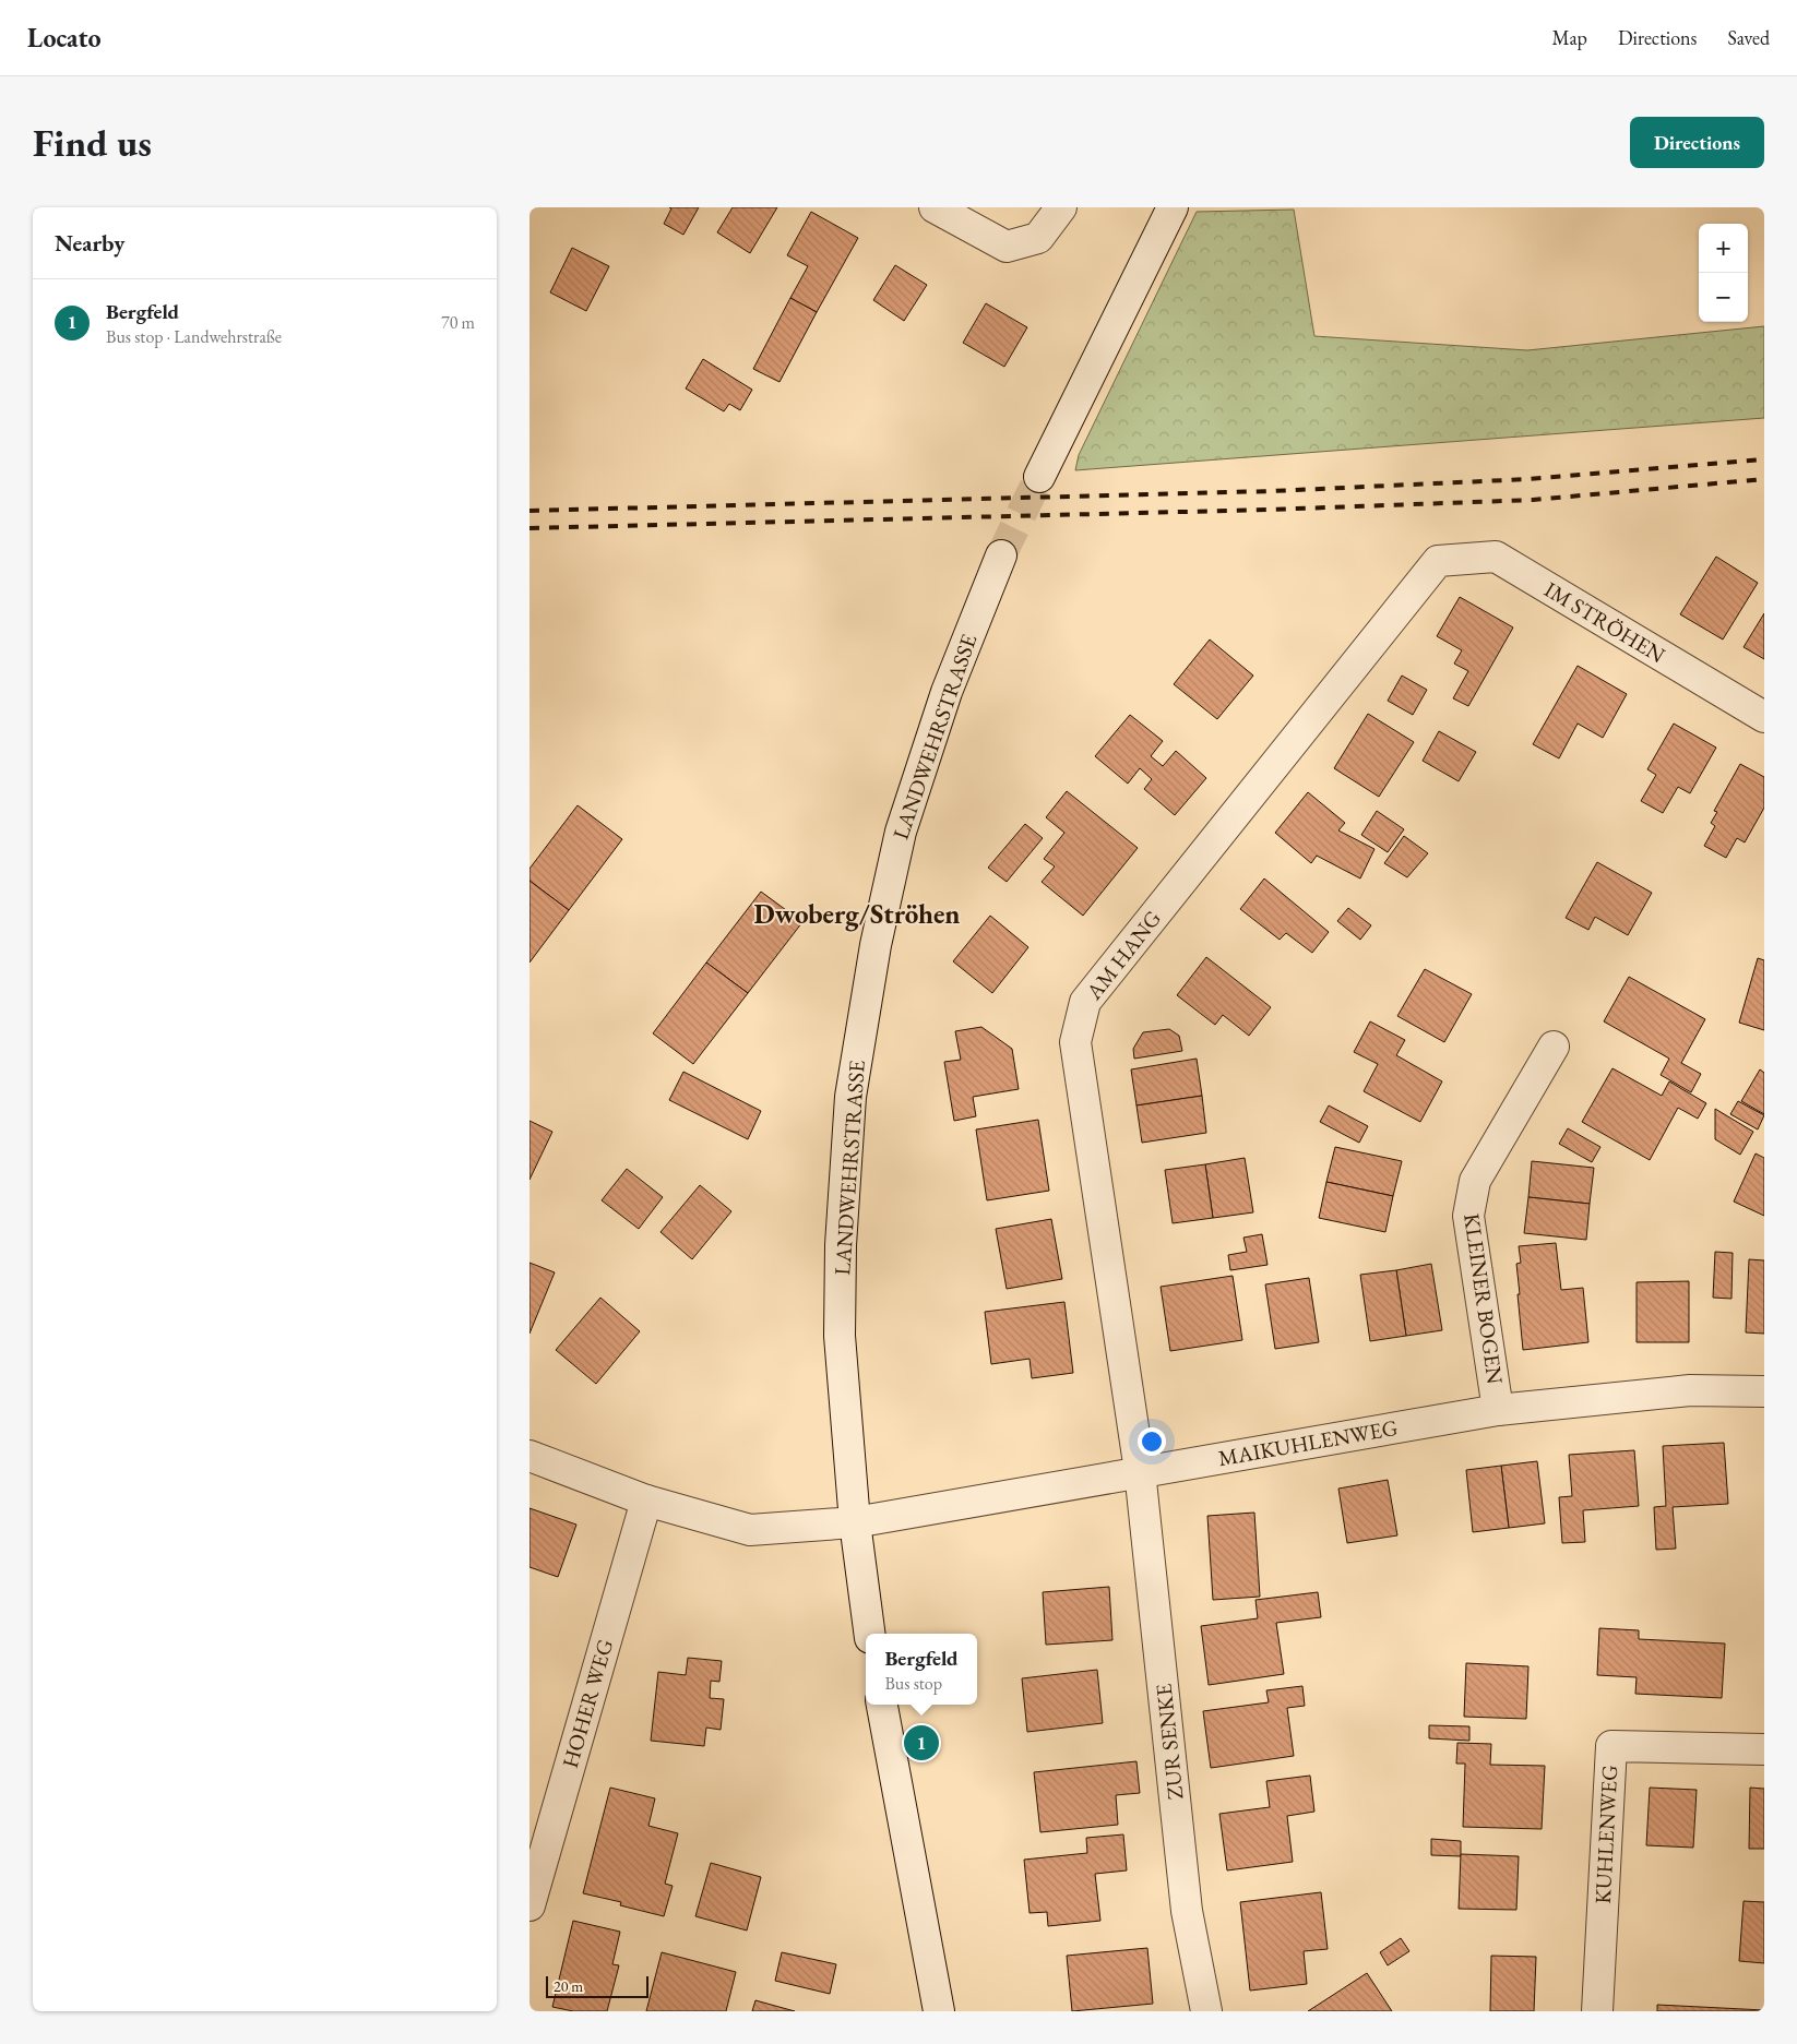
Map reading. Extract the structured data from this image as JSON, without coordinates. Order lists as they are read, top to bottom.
{
  "streets": {
    "street": [
      "IM STRÖHEN",
      "LANDWEHRSTRASSE",
      "AM HANG",
      "KLEINER BOGEN",
      "MAIKUHLENWEG",
      "HOHER WEG",
      "ZUR SENKE",
      "KUHLENWEG"
    ]
  },
  "crossings": [
    ["IM STRÖHEN", "AM HANG"],
    ["LANDWEHRSTRASSE", "MAIKUHLENWEG"],
    ["AM HANG", "MAIKUHLENWEG"],
    ["AM HANG", "ZUR SENKE"],
    ["KLEINER BOGEN", "MAIKUHLENWEG"],
    ["MAIKUHLENWEG", "HOHER WEG"],
    ["MAIKUHLENWEG", "ZUR SENKE"]
  ],
  "districts": ["Dwoberg/Ströhen"],
  "scale_bar": "20 m",
  "page": {
    "header": "Locato",
    "nav": ["Map", "Directions", "Saved"],
    "buttons": "Directions",
    "title": "Find us",
    "heading": "Nearby",
    "map_buttons": ["+", "−"],
    "list": [
      {
        "mark": "1",
        "name": "Bergfeld",
        "note": "Bus stop · Landwehrstraße",
        "value": "70 m"
      }
    ],
    "popup": ["Bergfeld", "Bus stop"],
    "pins": "1",
    "scale": "20 m"
  }
}
